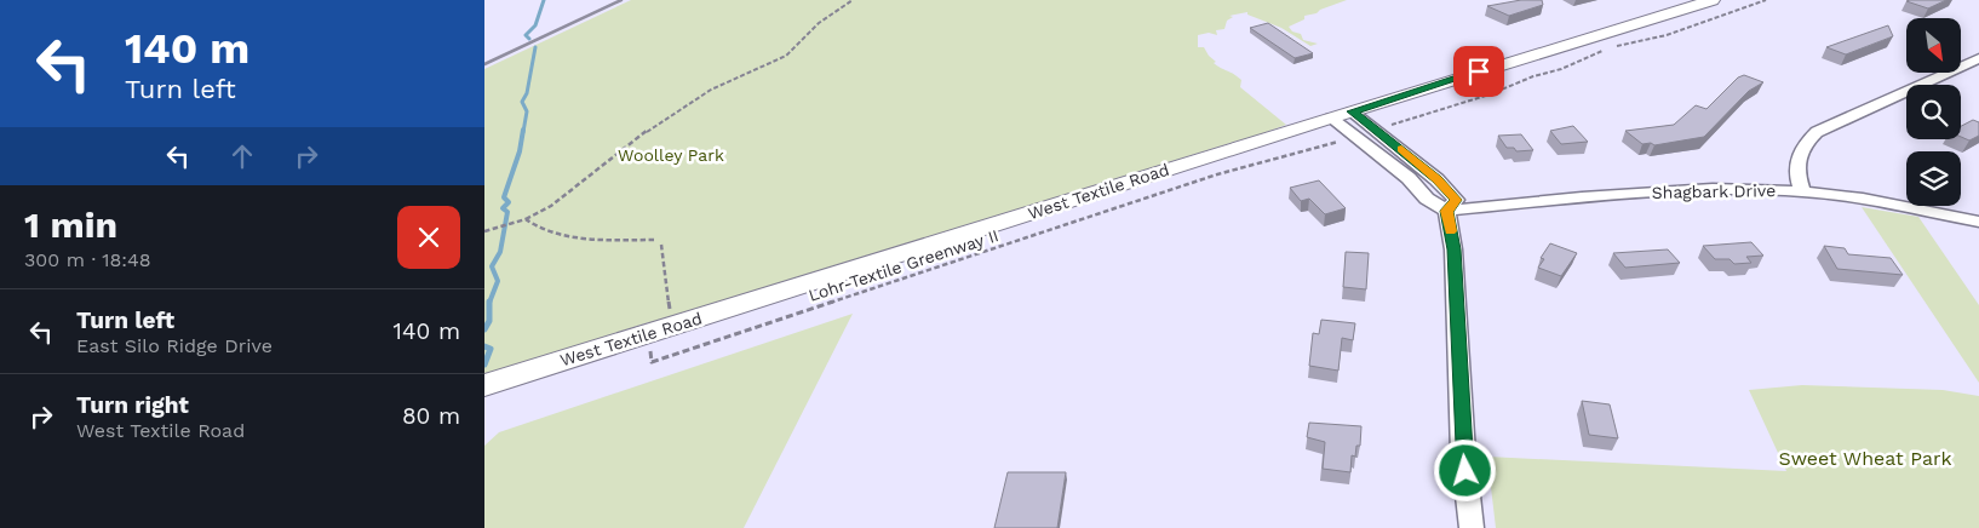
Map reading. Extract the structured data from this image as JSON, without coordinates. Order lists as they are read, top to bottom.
{
  "streets": {
    "main road": ["West Textile Road"],
    "street": ["Shagbark Drive"],
    "path": ["Lohr-Textile Greenway II"]
  },
  "parks": ["Woolley Park", "Sweet Wheat Park"],
  "north": "bottom right",
  "page": {
    "turn": ["140 m", "Turn left"],
    "heading": ["1 min", "300 m · 18:48"],
    "list": [
      {
        "name": "Turn left",
        "note": "East Silo Ridge Drive",
        "value": "140 m"
      },
      {
        "name": "Turn right",
        "note": "West Textile Road",
        "value": "80 m"
      }
    ]
  }
}
